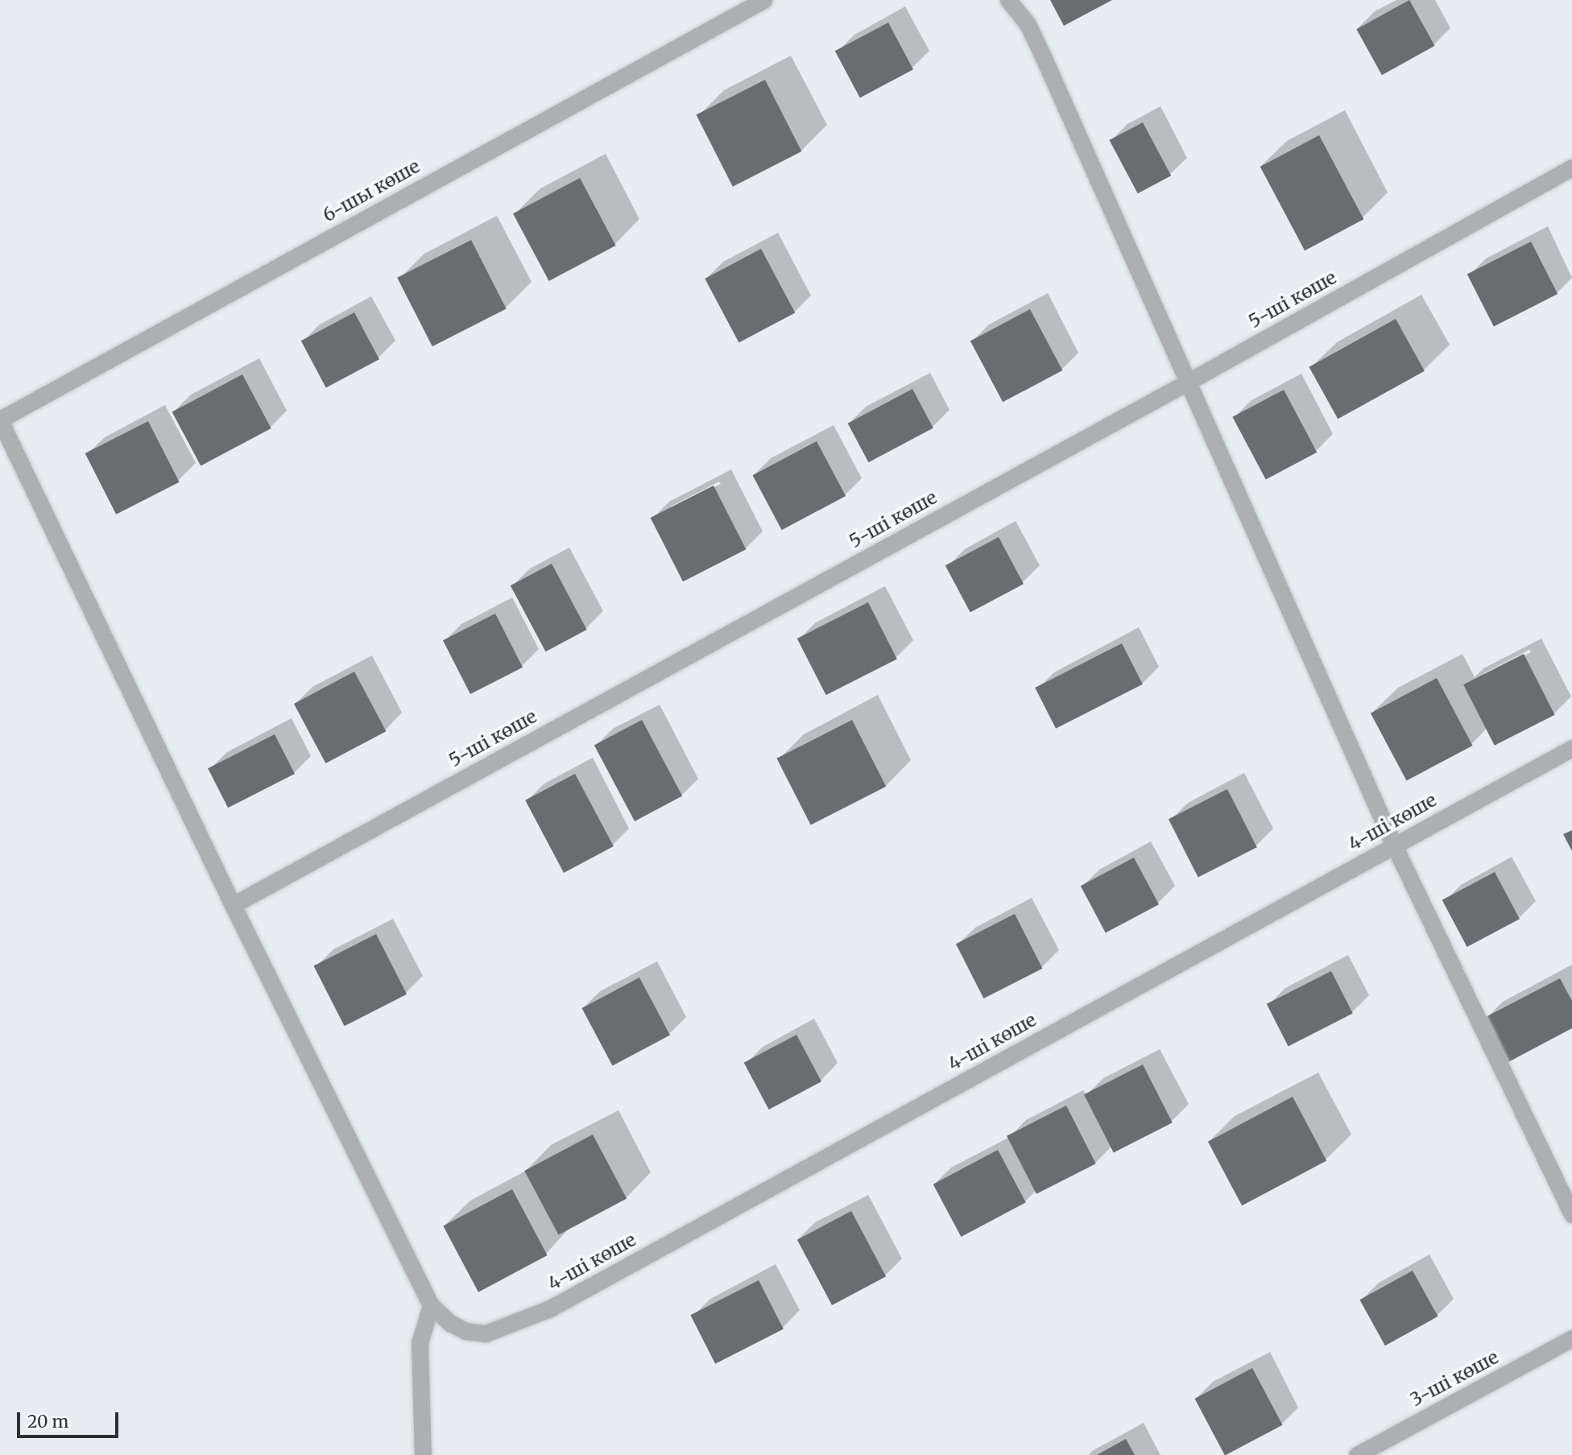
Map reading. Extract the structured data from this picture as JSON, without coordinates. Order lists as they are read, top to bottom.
{
  "streets": {
    "street": [
      "6-шы көше",
      "5-ші көше",
      "4-ші көше",
      "3-ші көше"
    ]
  },
  "crossings": [
    ["6-шы көше", "4-ші көше"],
    ["5-ші көше", "4-ші көше"]
  ],
  "scale_bar": "20 m"
}
